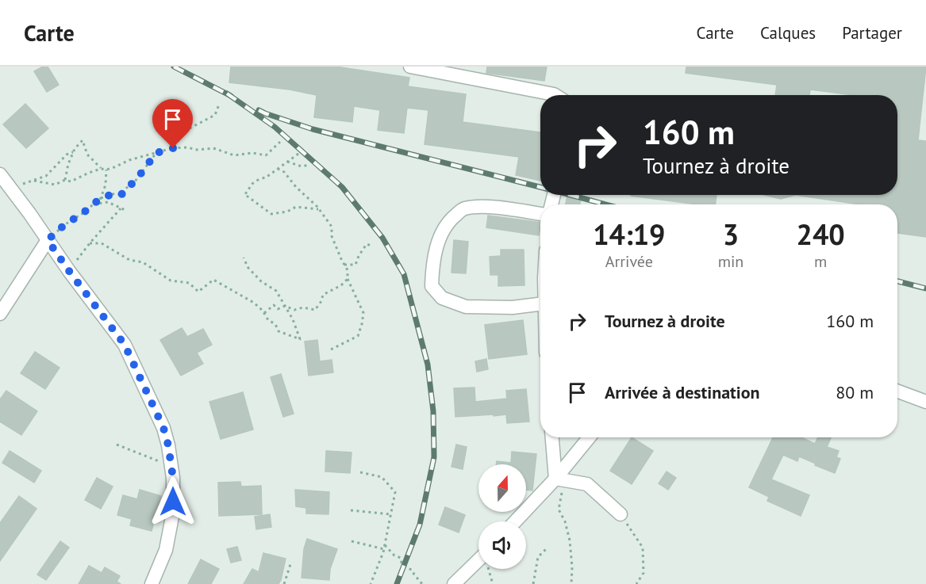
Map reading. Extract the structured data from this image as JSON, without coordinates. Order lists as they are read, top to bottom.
{
  "north": "top",
  "page": {
    "header": "Carte",
    "nav": ["Carte", "Calques", "Partager"],
    "turn": ["160 m", "Tournez à droite"],
    "eta": [
      "14:19",
      "Arrivée",
      "3",
      "min",
      "240",
      "m"
    ],
    "list": [
      {
        "name": "Tournez à droite",
        "value": "160 m"
      },
      {
        "name": "Arrivée à destination",
        "value": "80 m"
      }
    ]
  }
}
